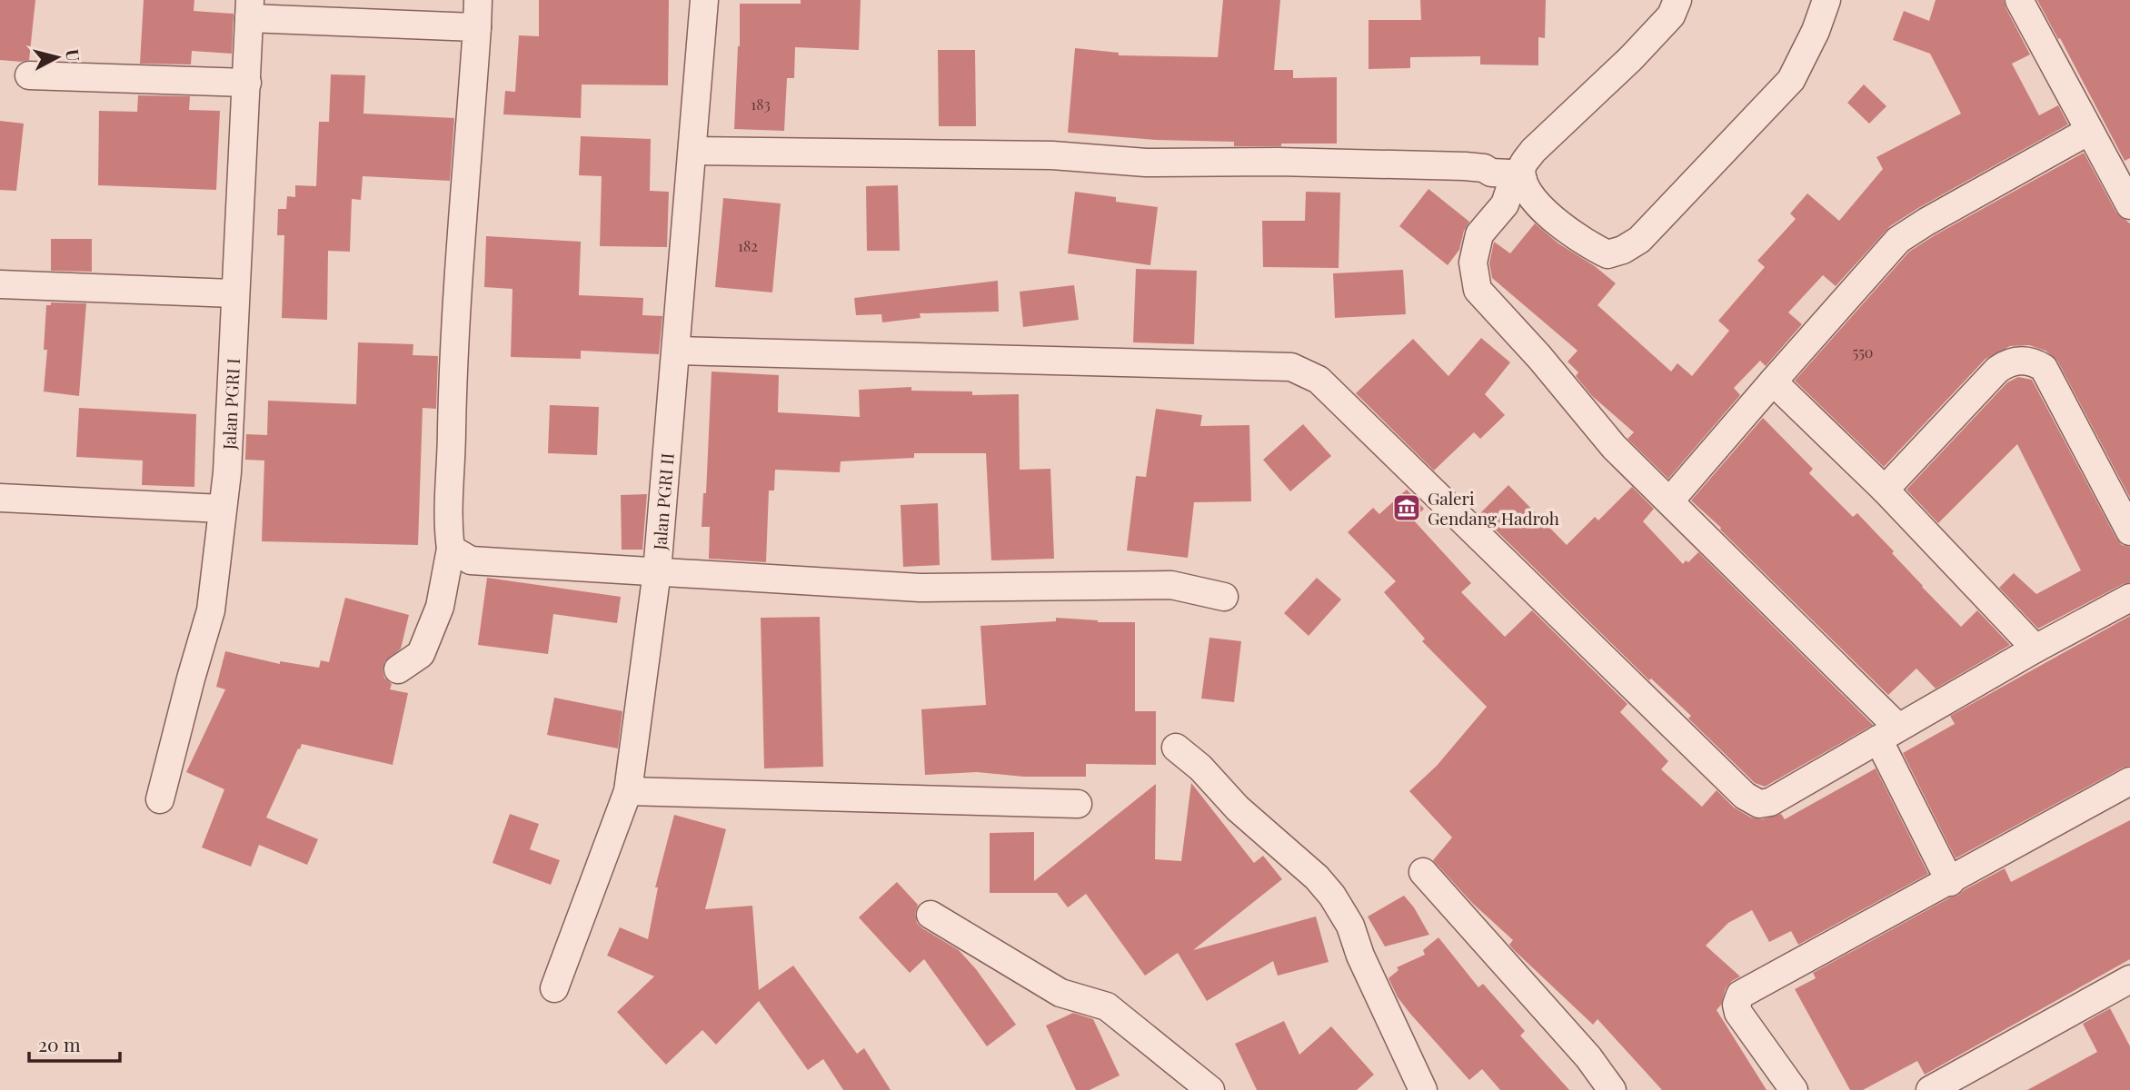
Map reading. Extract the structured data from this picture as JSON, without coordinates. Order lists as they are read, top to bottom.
{
  "streets": {
    "street": ["Jalan PGRI I", "Jalan PGRI II"]
  },
  "places": {
    "museum": ["Galeri Gendang Hadroh"]
  },
  "house_numbers": ["183", "182", "550"],
  "scale_bar": "20 m",
  "north": "right"
}
